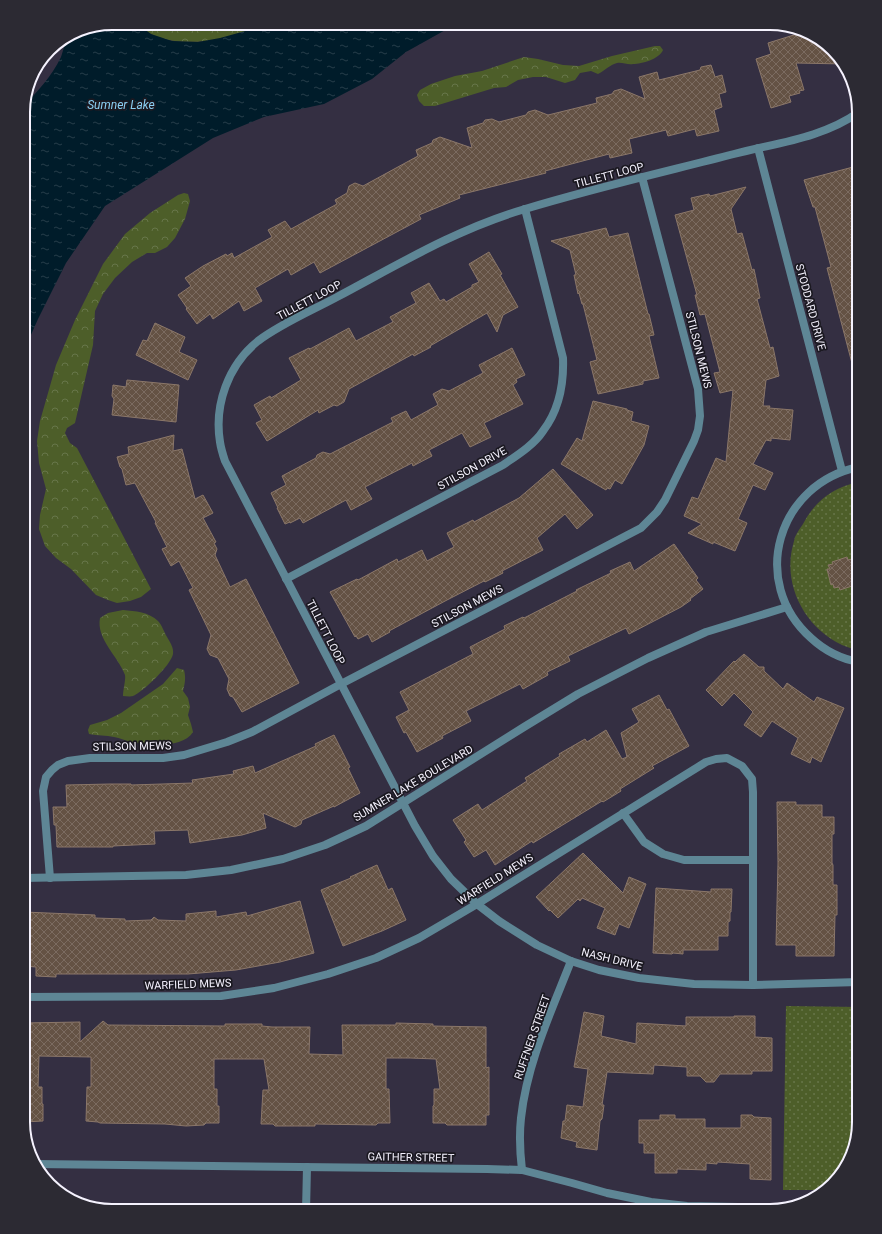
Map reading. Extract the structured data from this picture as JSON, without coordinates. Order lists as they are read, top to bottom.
{
  "streets": {
    "street": [
      "TILLETT LOOP",
      "STODDARD DRIVE",
      "STILSON MEWS",
      "STILSON DRIVE",
      "SUMNER LAKE BOULEVARD",
      "WARFIELD MEWS",
      "NASH DRIVE",
      "RUFFNER STREET",
      "GAITHER STREET"
    ]
  },
  "crossings": [
    ["TILLETT LOOP", "STODDARD DRIVE"],
    ["TILLETT LOOP", "STILSON MEWS"],
    ["TILLETT LOOP", "STILSON DRIVE"],
    ["TILLETT LOOP", "SUMNER LAKE BOULEVARD"],
    ["TILLETT LOOP", "NASH DRIVE"],
    ["STILSON MEWS", "SUMNER LAKE BOULEVARD"],
    ["SUMNER LAKE BOULEVARD", "NASH DRIVE"],
    ["WARFIELD MEWS", "NASH DRIVE"],
    ["NASH DRIVE", "RUFFNER STREET"],
    ["RUFFNER STREET", "GAITHER STREET"]
  ],
  "water": ["Sumner Lake"]
}
